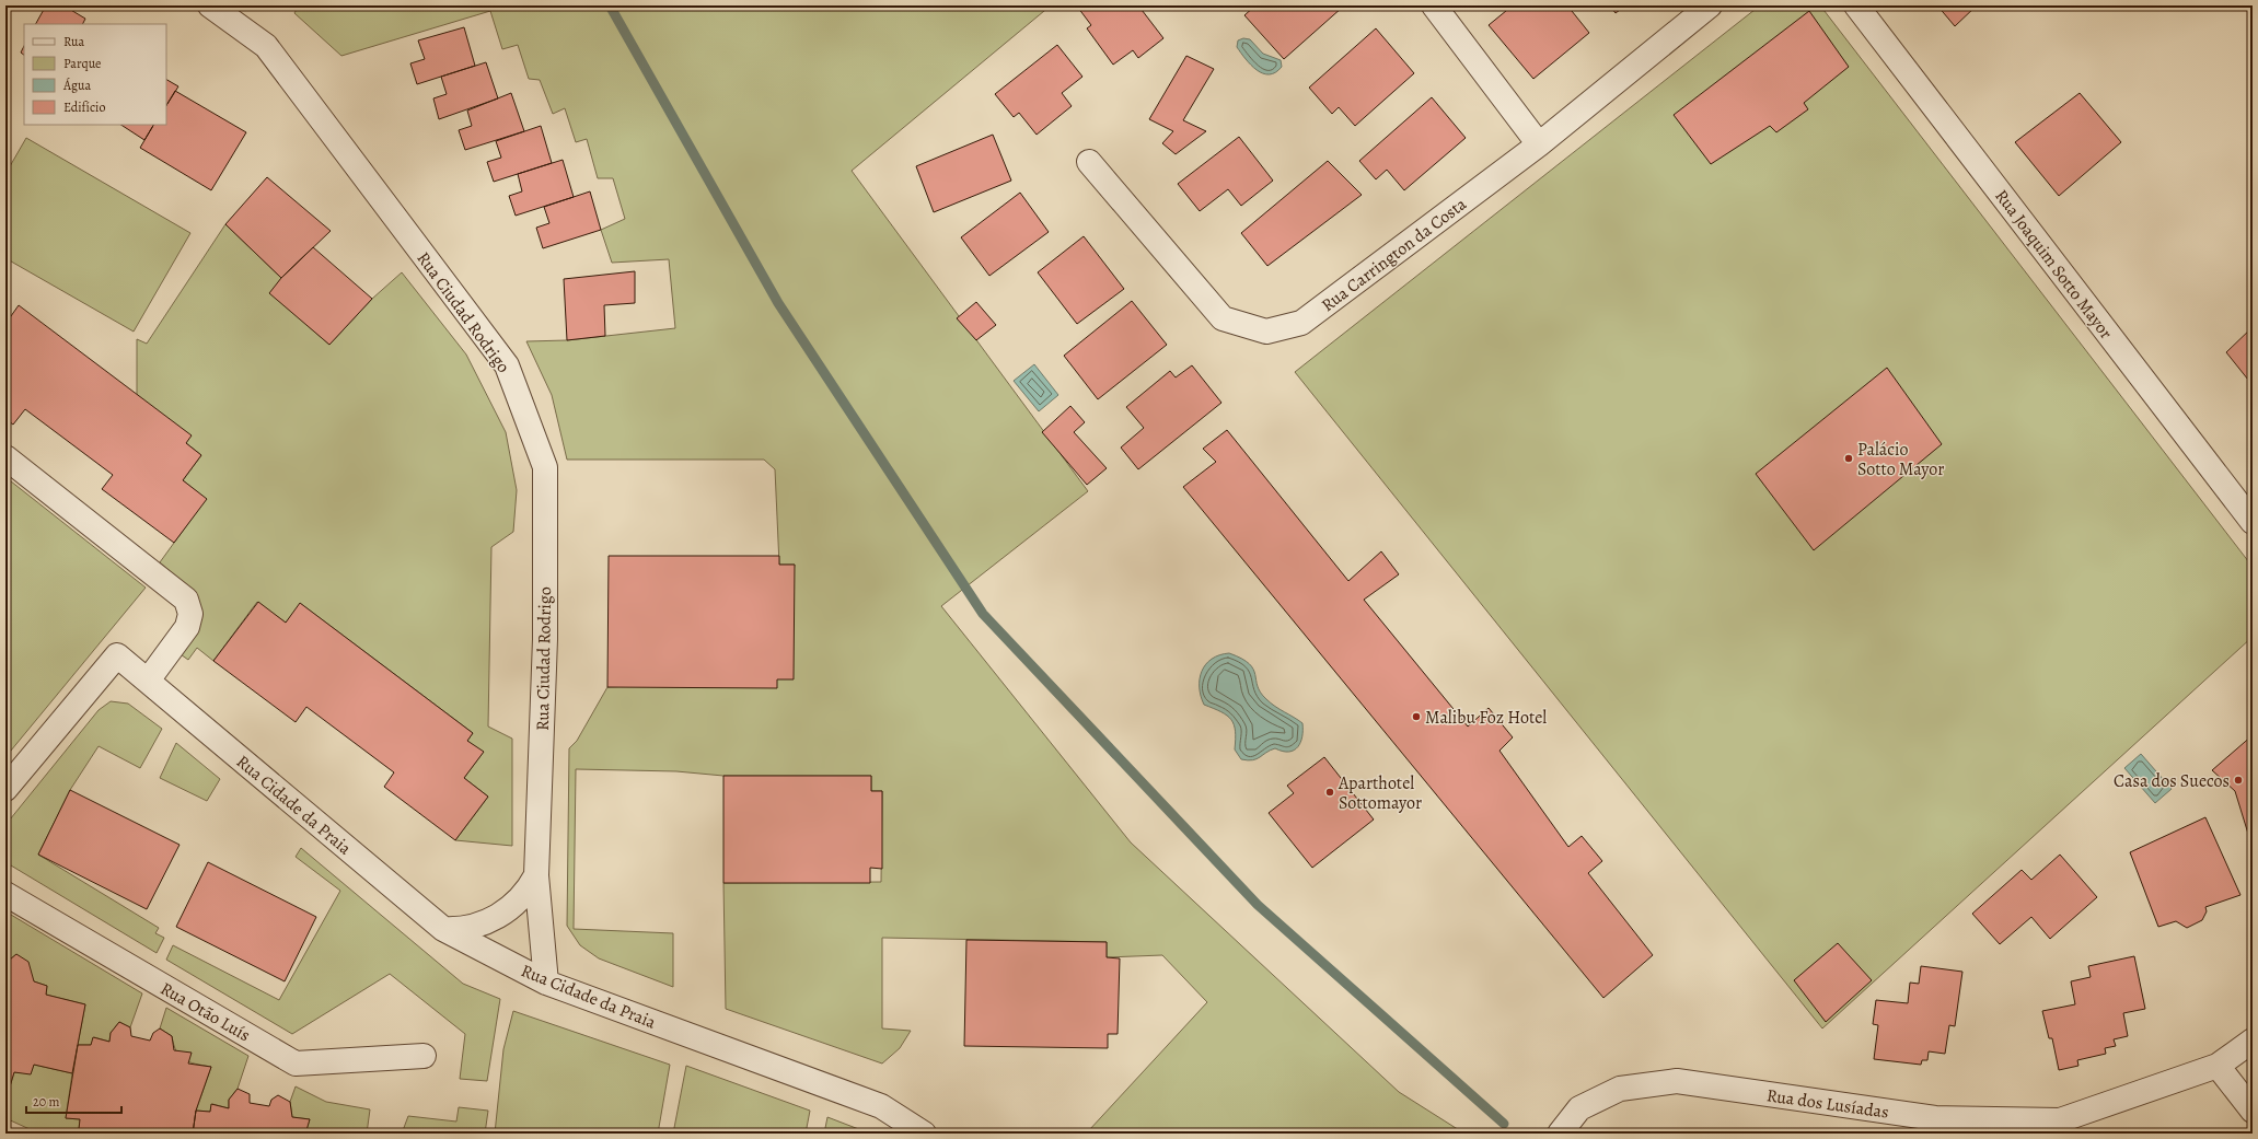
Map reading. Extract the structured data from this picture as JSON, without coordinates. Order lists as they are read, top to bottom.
{
  "streets": {
    "street": [
      "Rua Carrington da Costa",
      "Rua Joaquim Sotto Mayor",
      "Rua Ciudad Rodrigo",
      "Rua Cidade da Praia",
      "Rua Otão Luís",
      "Rua dos Lusíadas"
    ]
  },
  "crossings": [
    ["Rua Ciudad Rodrigo", "Rua Cidade da Praia"]
  ],
  "places": [
    "Palácio Sotto Mayor",
    "Malibu Foz Hotel",
    "Casa dos Suecos",
    "Aparthotel Sottomayor"
  ],
  "legend": [
    "Rua",
    "Parque",
    "Água",
    "Edifício"
  ],
  "scale_bar": "20 m"
}
